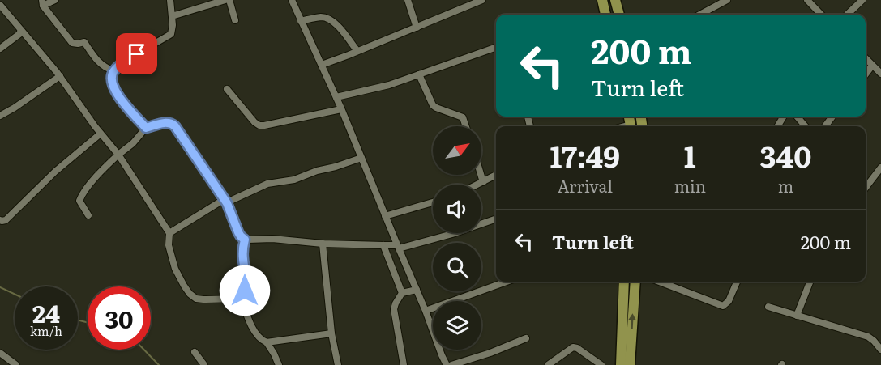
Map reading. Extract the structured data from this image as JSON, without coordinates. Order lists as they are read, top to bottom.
{
  "north": "top right",
  "page": {
    "turn": ["200 m", "Turn left"],
    "eta": [
      "17:49",
      "Arrival",
      "1",
      "min",
      "340",
      "m"
    ],
    "list": [
      {
        "name": "Turn left",
        "value": "200 m"
      }
    ],
    "speed": "24 km/h",
    "limit": "30"
  }
}
